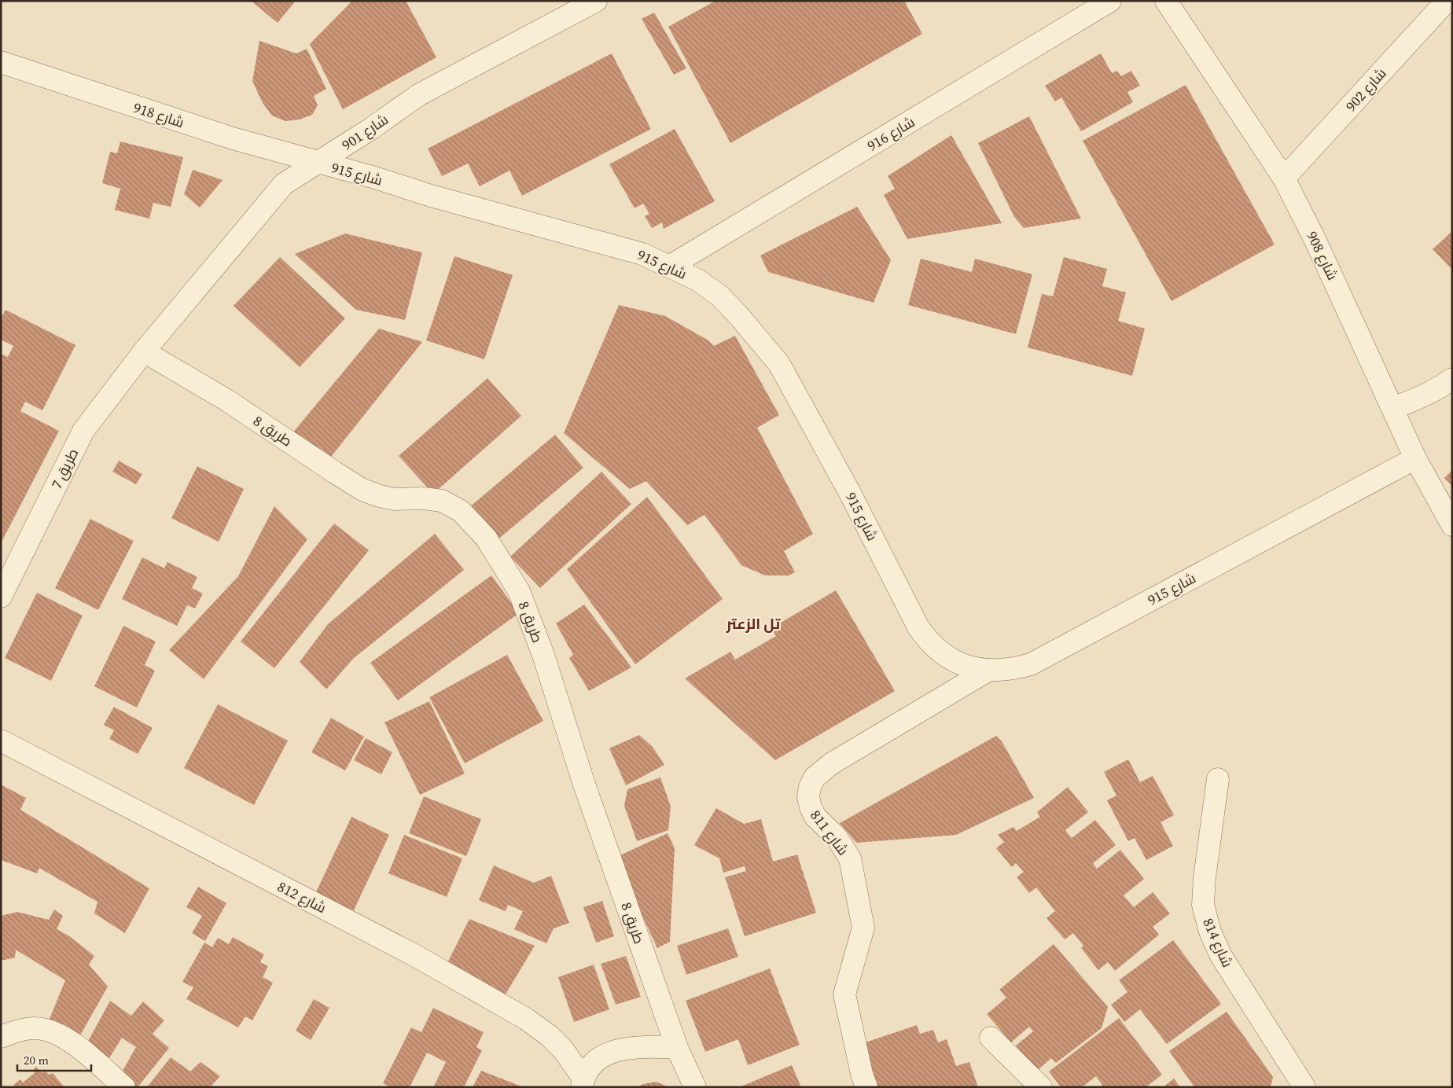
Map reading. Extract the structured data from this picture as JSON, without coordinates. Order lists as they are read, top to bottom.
{
  "streets": {
    "street": [
      "شارع 902",
      "شارع 918",
      "شارع 901",
      "شارع 916",
      "شارع 915",
      "شارع 908",
      "طريق 8",
      "7 طريق",
      "شارع 811",
      "شارع 812",
      "شارع 814"
    ]
  },
  "crossings": [
    ["شارع 902", "شارع 908"],
    ["شارع 918", "شارع 901"],
    ["شارع 918", "شارع 915"],
    ["شارع 901", "شارع 915"],
    ["شارع 901", "طريق 8"],
    ["شارع 901", "7 طريق"],
    ["شارع 916", "شارع 915"],
    ["شارع 915", "شارع 908"],
    ["شارع 915", "شارع 811"],
    ["طريق 8", "7 طريق"]
  ],
  "districts": ["تل الزعتر"],
  "scale_bar": "20 m"
}
